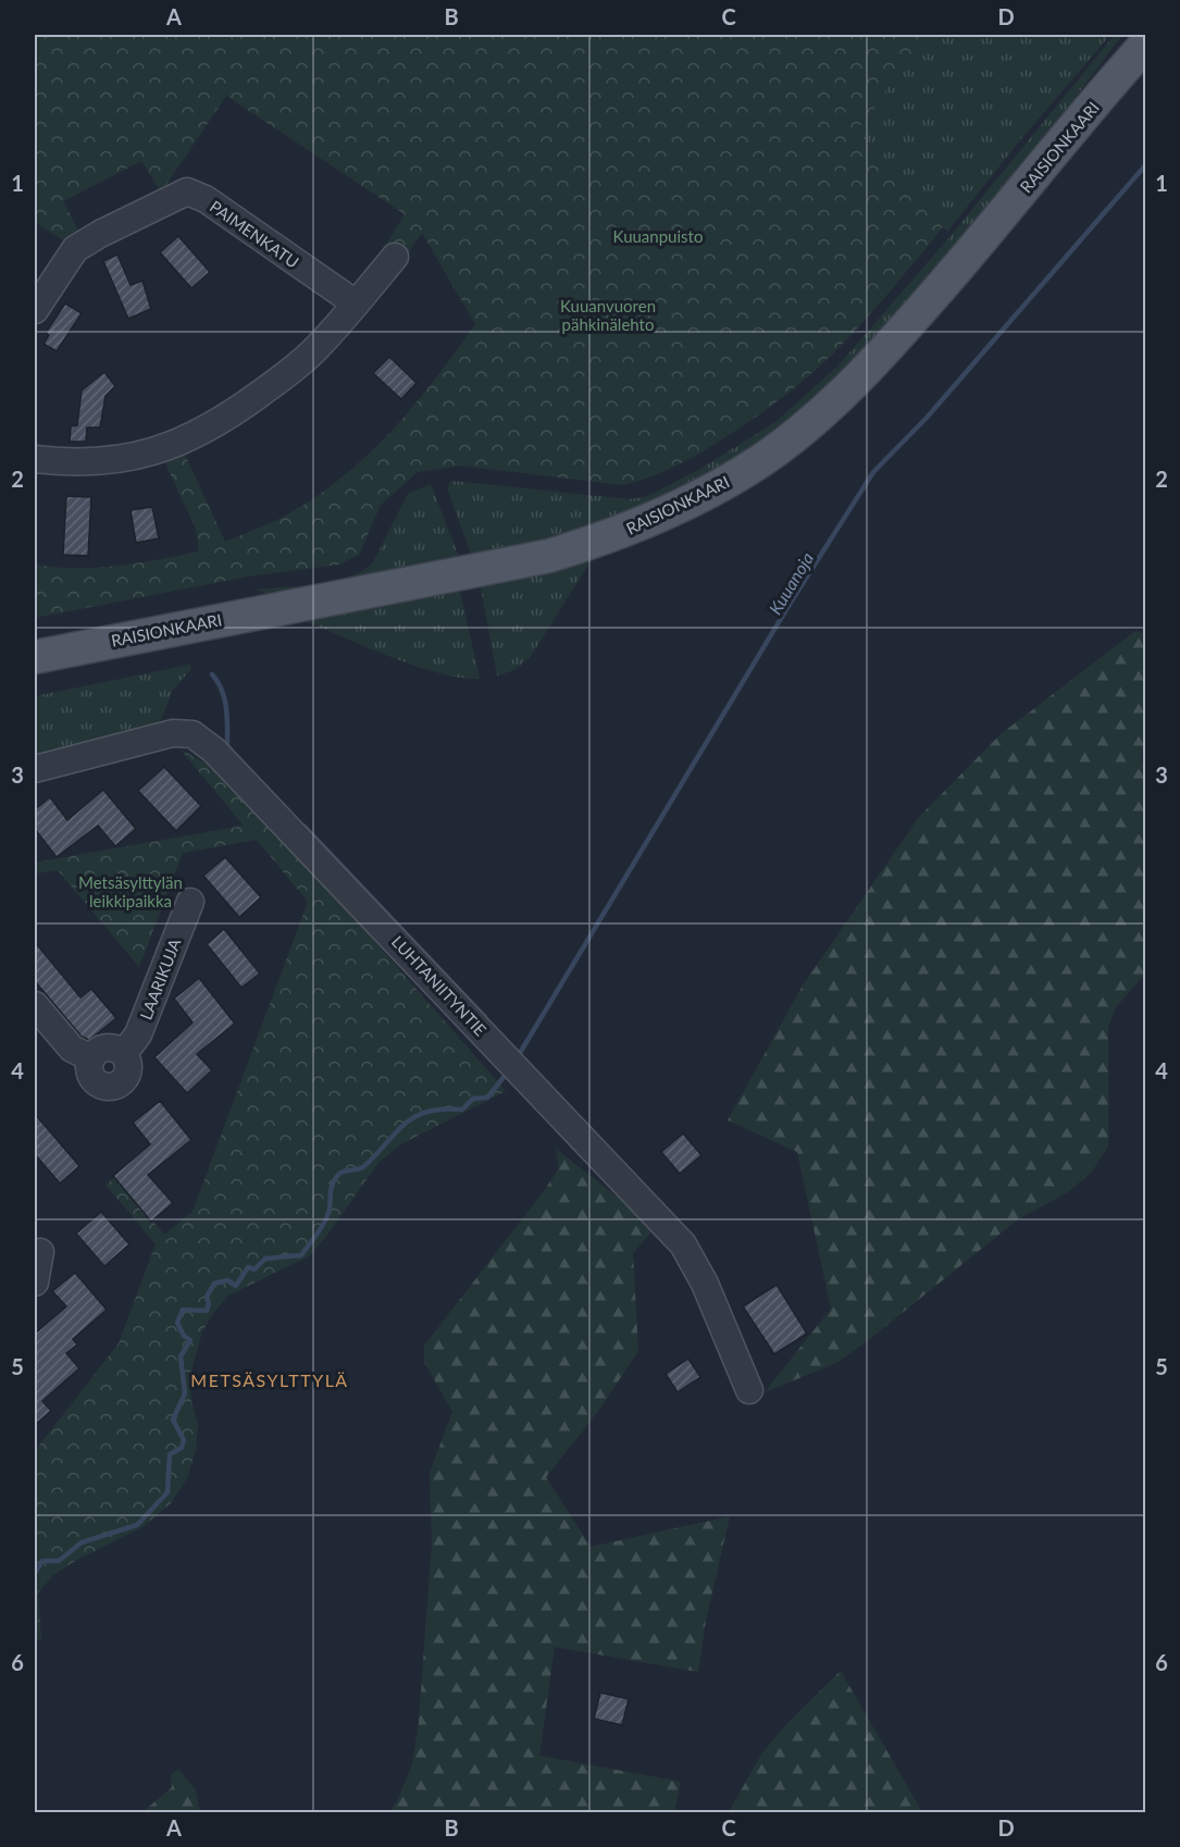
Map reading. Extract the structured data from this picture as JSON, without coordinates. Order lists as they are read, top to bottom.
{
  "streets": {
    "main road": ["RAISIONKAARI"],
    "street": ["PAIMENKATU", "LAARIKUJA", "LUHTANIITYNTIE"]
  },
  "districts": ["METSÄSYLTTYLÄ"],
  "water": ["Kuuanoja"],
  "parks": ["Kuuanpuisto", "Kuuanvuoren pähkinälehto", "Metsäsylttylän leikkipaikka"],
  "grid": {
    "columns": [
      "A",
      "B",
      "C",
      "D"
    ],
    "rows": [
      "1",
      "2",
      "3",
      "4",
      "5",
      "6"
    ]
  }
}
